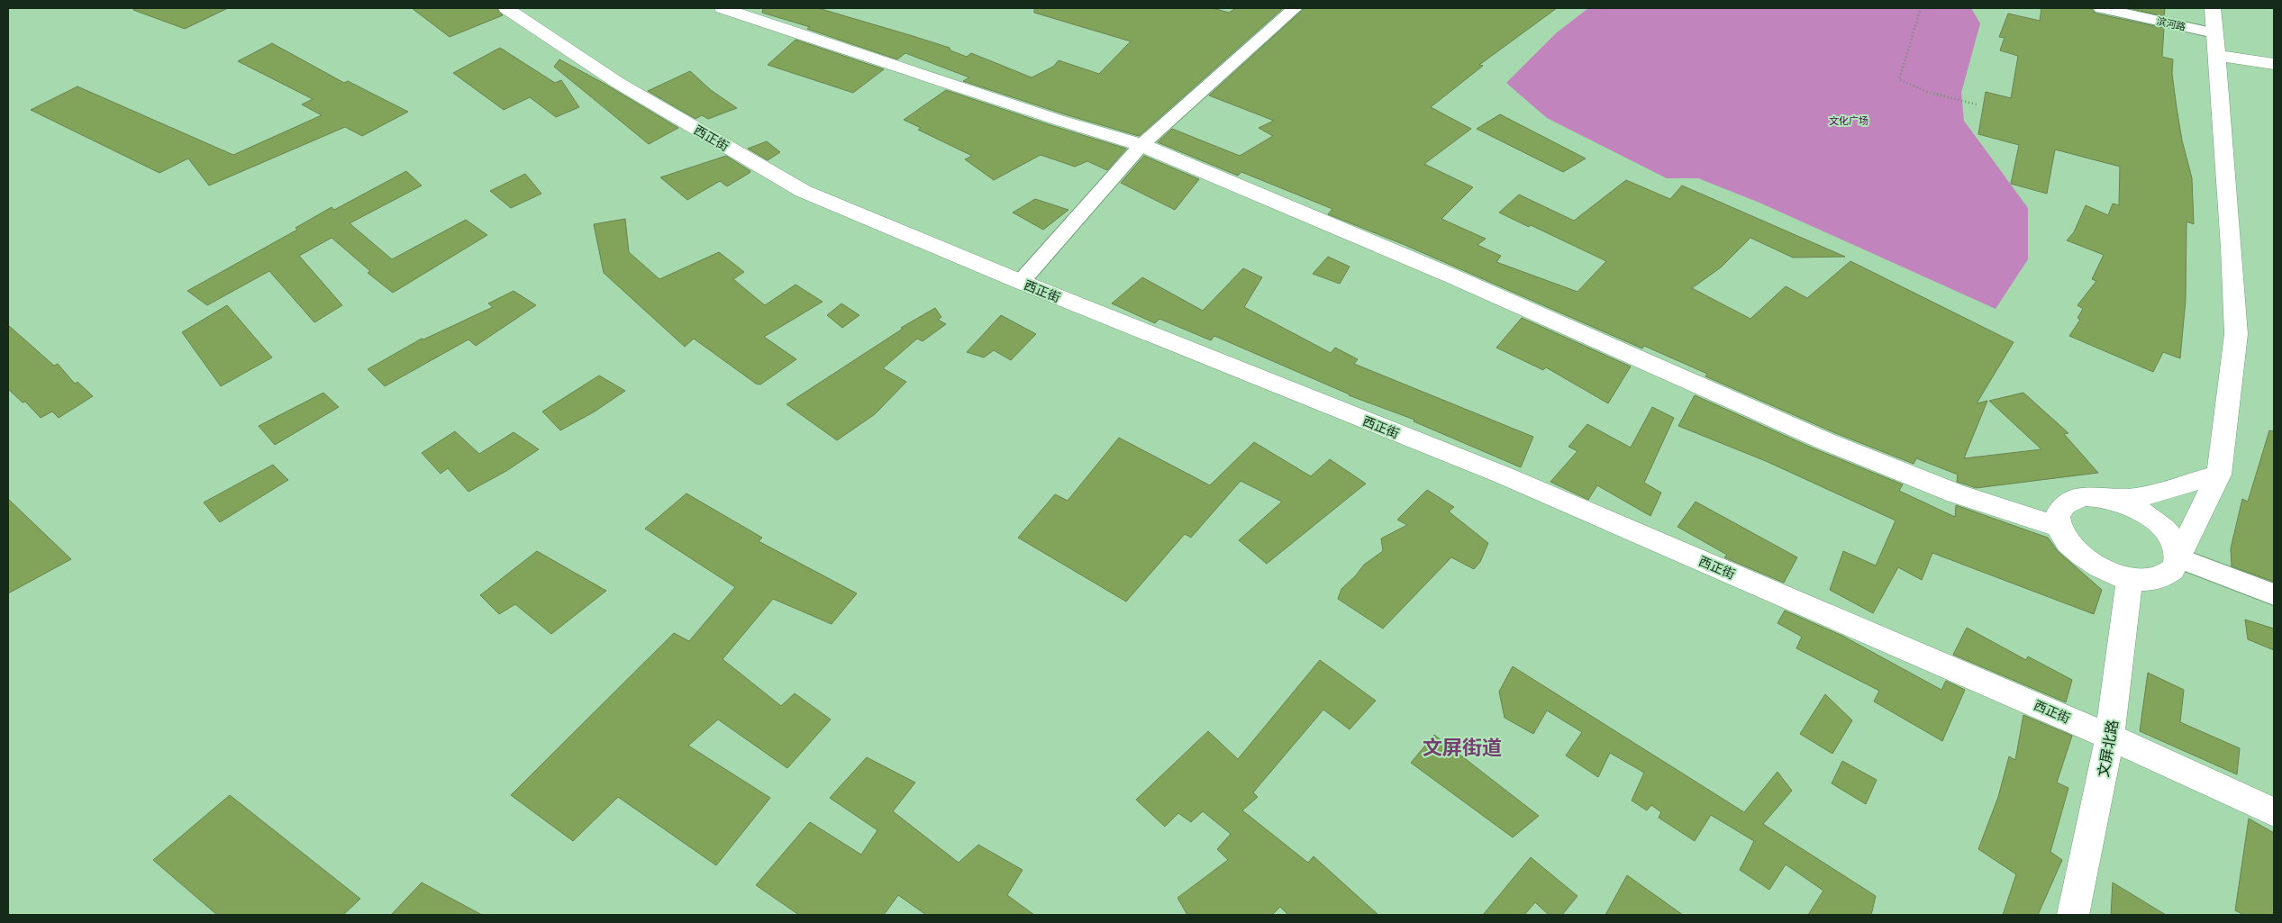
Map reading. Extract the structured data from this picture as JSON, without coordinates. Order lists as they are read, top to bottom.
{
  "streets": {
    "main road": ["西正街", "文屏北路"],
    "street": ["滨河路"]
  },
  "crossings": [
    ["西正街", "文屏北路"]
  ],
  "districts": ["文屏街道"],
  "parks": ["文化广场"]
}
